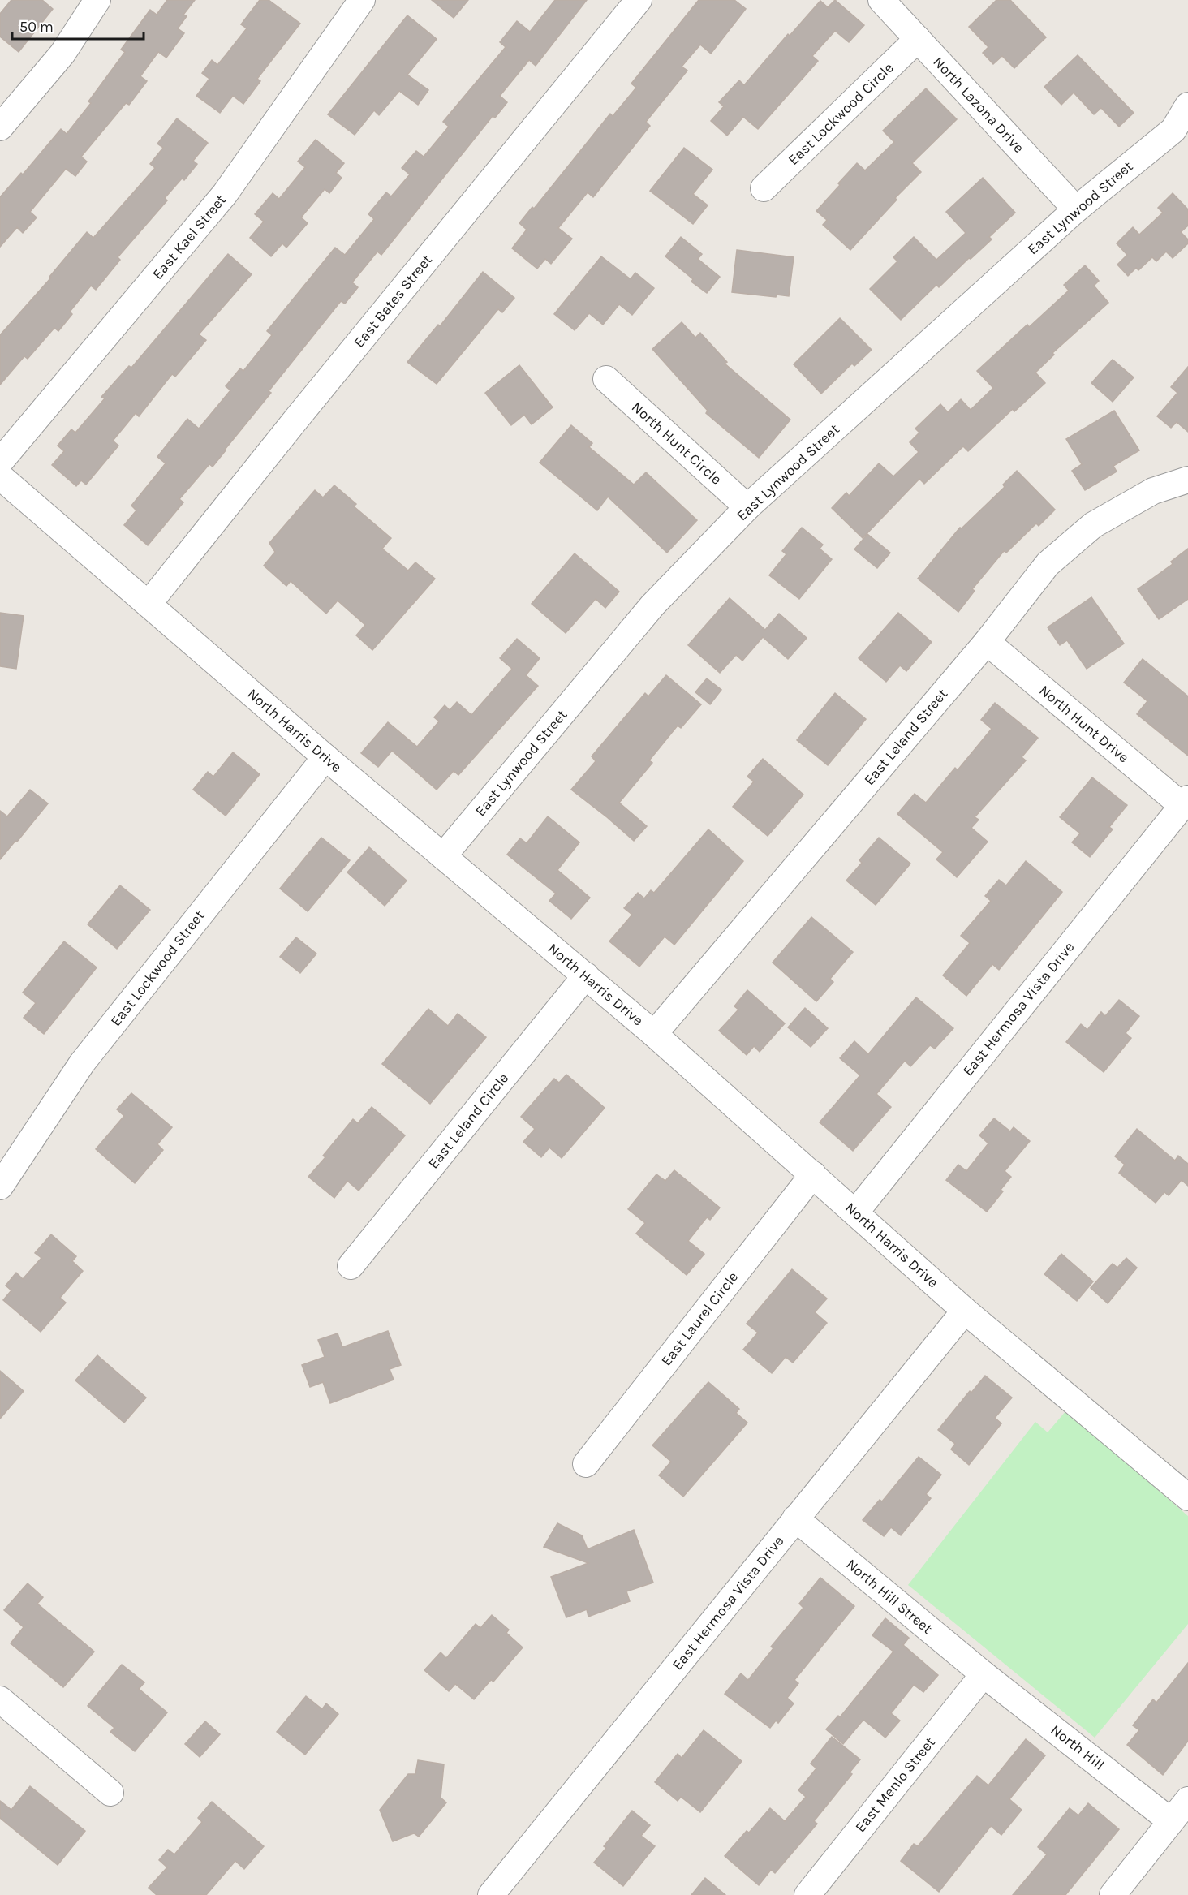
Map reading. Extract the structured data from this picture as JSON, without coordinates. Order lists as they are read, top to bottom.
{
  "streets": {
    "street": [
      "North Lazona Drive",
      "East Lockwood Circle",
      "East Lynwood Street",
      "East Kael Street",
      "East Bates Street",
      "North Hunt Circle",
      "North Hunt Drive",
      "North Harris Drive",
      "East Leland Street",
      "East Lockwood Street",
      "East Hermosa Vista Drive",
      "East Leland Circle",
      "East Laurel Circle",
      "North Hill Street",
      "North Hill",
      "East Menlo Street"
    ]
  },
  "crossings": [
    ["North Lazona Drive", "East Lockwood Circle"],
    ["North Lazona Drive", "East Lynwood Street"],
    ["East Lynwood Street", "North Hunt Circle"],
    ["East Lynwood Street", "North Harris Drive"],
    ["East Bates Street", "North Harris Drive"],
    ["North Hunt Drive", "East Leland Street"],
    ["North Hunt Drive", "East Hermosa Vista Drive"],
    ["North Harris Drive", "East Leland Street"],
    ["North Harris Drive", "East Lockwood Street"],
    ["North Harris Drive", "East Hermosa Vista Drive"],
    ["North Harris Drive", "East Leland Circle"],
    ["North Harris Drive", "East Laurel Circle"],
    ["East Hermosa Vista Drive", "North Hill Street"],
    ["North Hill Street", "North Hill"],
    ["North Hill Street", "East Menlo Street"],
    ["North Hill", "East Menlo Street"]
  ],
  "scale_bar": "50 m"
}
